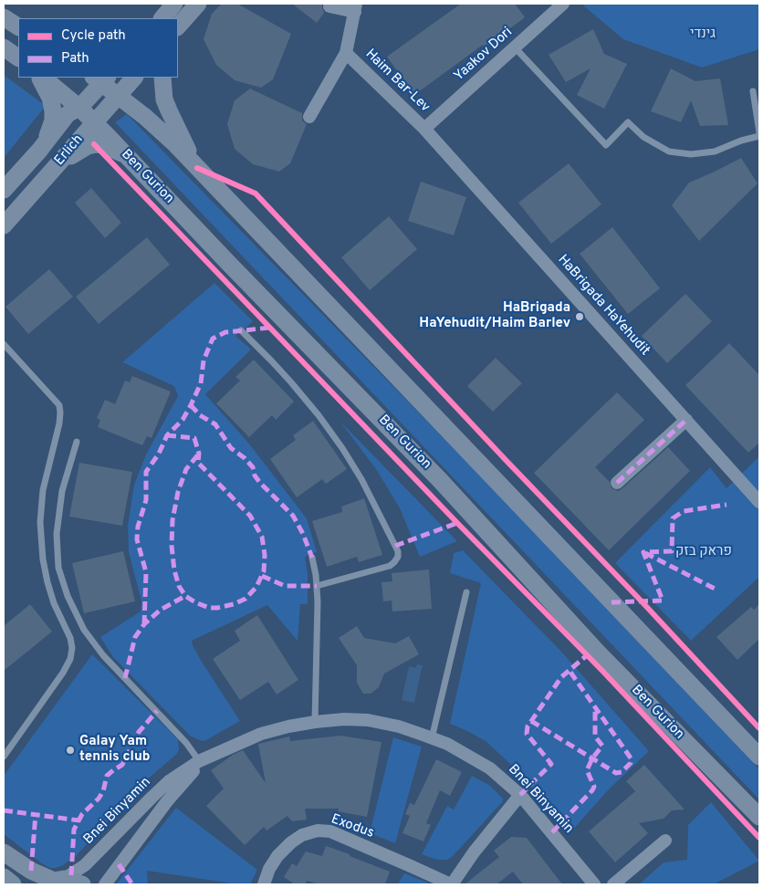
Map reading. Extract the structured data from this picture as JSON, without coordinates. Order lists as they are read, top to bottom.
{
  "streets": {
    "main road": ["Erlich", "Ben Gurion"],
    "street": [
      "Yaakov Dori",
      "Haim Bar-Lev",
      "HaBrigada HaYehudit",
      "Bnei Binyamin",
      "Exodus"
    ]
  },
  "crossings": [
    ["Yaakov Dori", "Haim Bar-Lev"],
    ["Yaakov Dori", "HaBrigada HaYehudit"],
    ["Haim Bar-Lev", "HaBrigada HaYehudit"],
    ["Erlich", "Ben Gurion"],
    ["Bnei Binyamin", "Exodus"]
  ],
  "parks": ["גינדי", "פראק בזק"],
  "places": ["HaBrigada HaYehudit/Haim Barlev", "Galay Yam tennis club"],
  "legend": ["Cycle path", "Path"]
}
